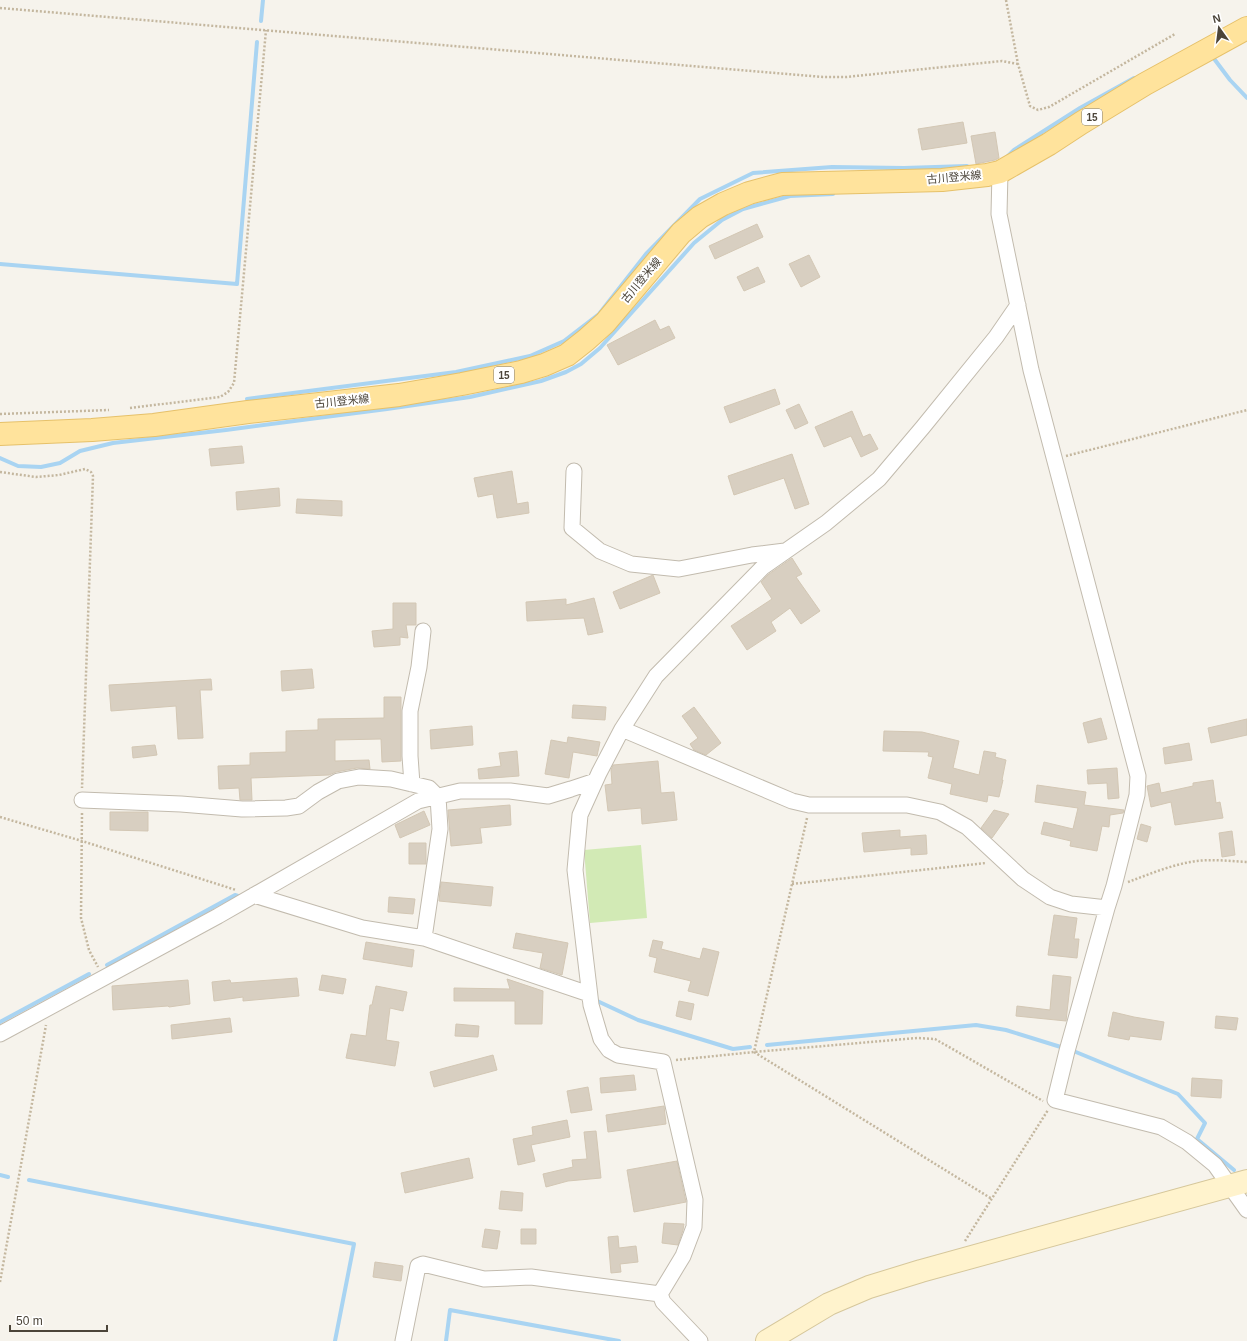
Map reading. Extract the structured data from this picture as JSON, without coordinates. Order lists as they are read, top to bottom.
{
  "streets": {
    "main road": ["15", "古川登米線"]
  },
  "scale_bar": "50 m",
  "north": "top"
}
